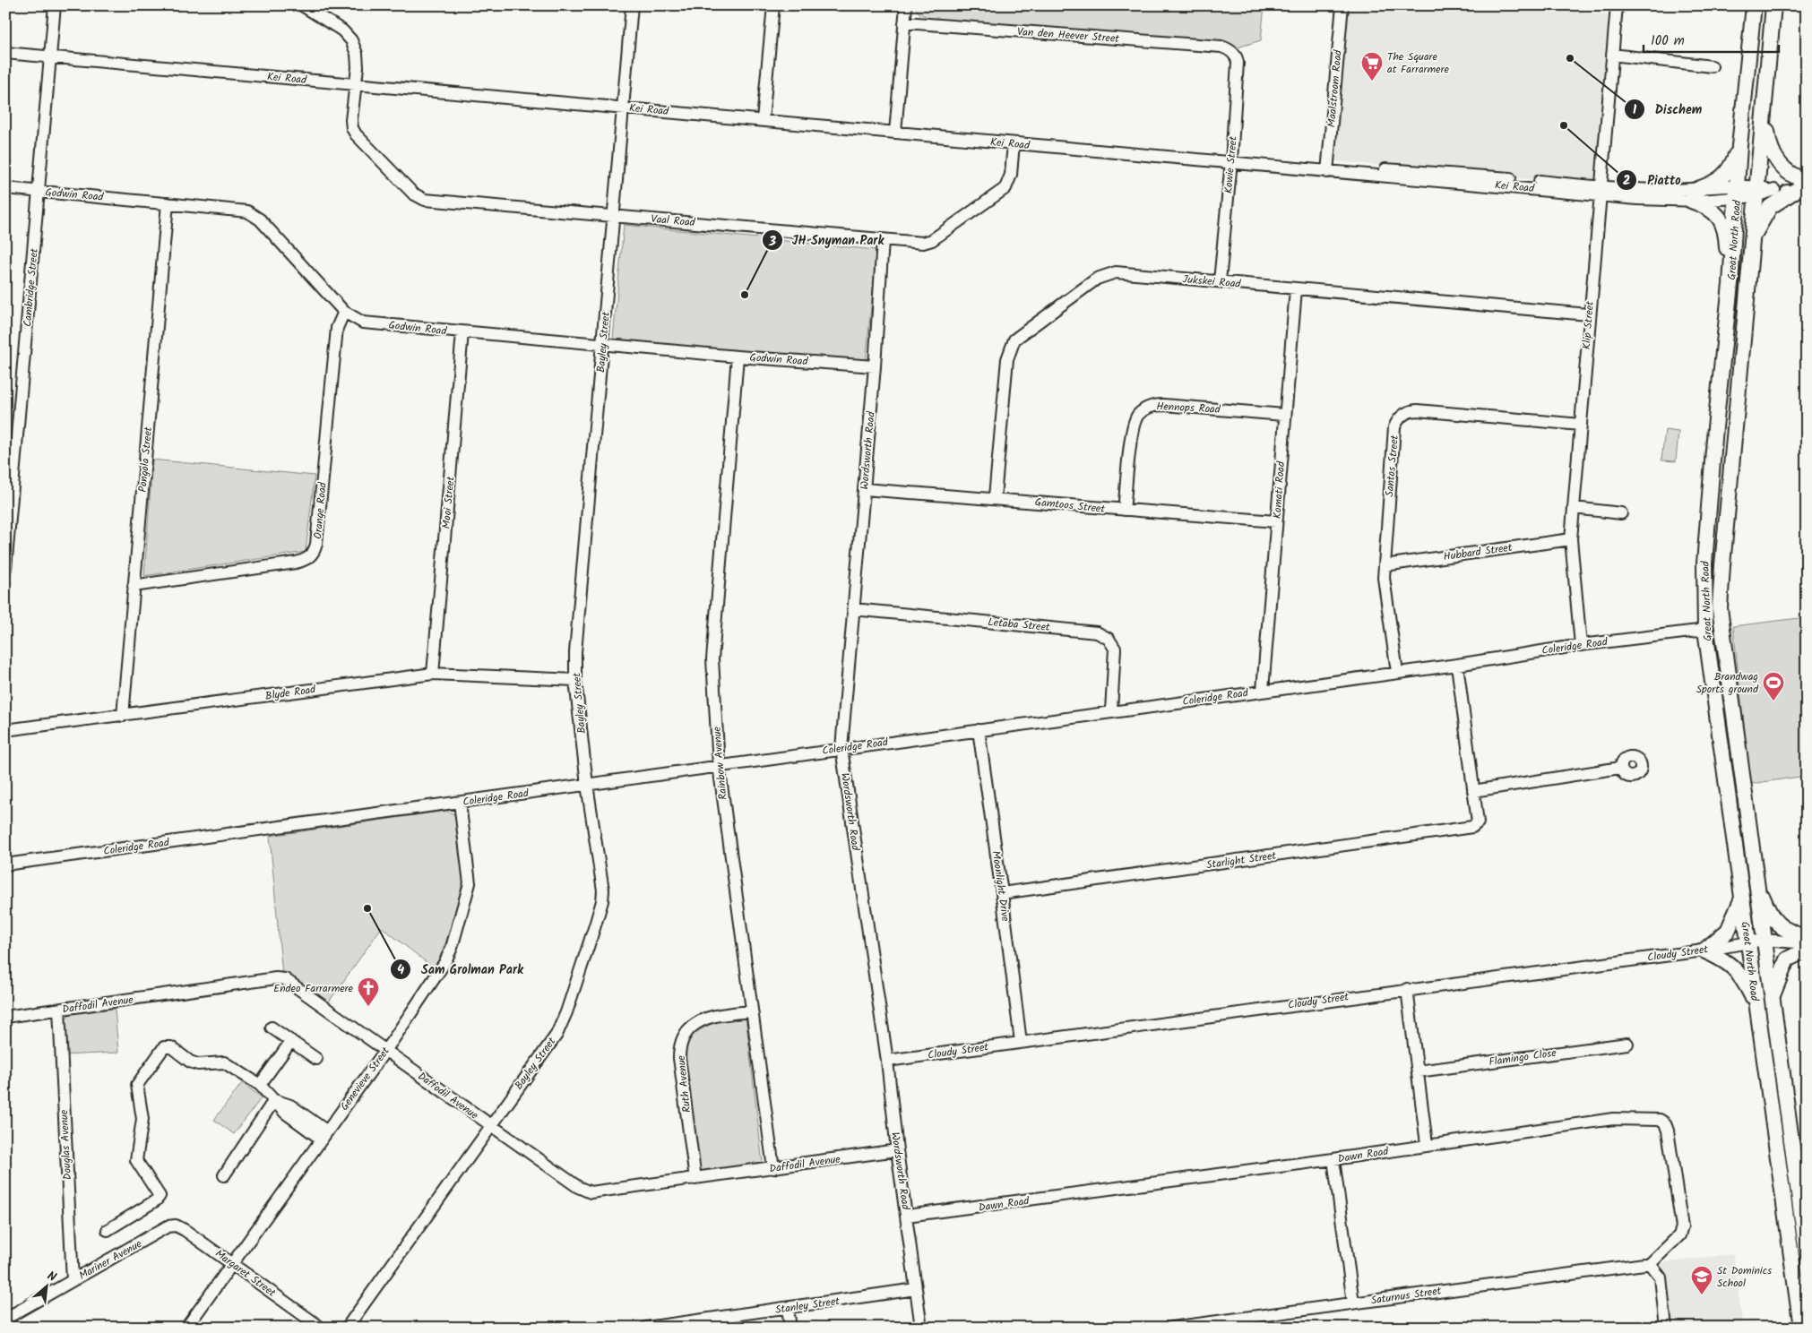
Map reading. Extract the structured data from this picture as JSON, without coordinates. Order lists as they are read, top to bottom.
{
  "streets": {
    "main road": ["Great North Road"],
    "street": [
      "Van den Heever Street",
      "Kei Road",
      "Maalstroom Road",
      "Kowie Street",
      "Godwin Road",
      "Vaal Road",
      "Jukskei Road",
      "Cambridge Street",
      "Klip Street",
      "Bayley Street",
      "Hennops Road",
      "Wordsworth Road",
      "Pongola Street",
      "Santos Street",
      "Komati Road",
      "Mooi Street",
      "Gamtoos Street",
      "Orange Road",
      "Hubbard Street",
      "Letaba Street",
      "Coleridge Road",
      "Blyde Road",
      "Rainbow Avenue",
      "Starlight Street",
      "Moonlight Drive",
      "Cloudy Street",
      "Daffodil Avenue",
      "Flamingo Close",
      "Genevieve Street",
      "Ruth Avenue",
      "Douglas Avenue",
      "Dawn Road",
      "Mariner Avenue",
      "Margaret Street",
      "Saturnus Street",
      "Stanley Street"
    ]
  },
  "crossings": [
    ["Van den Heever Street", "Kowie Street"],
    ["Kei Road", "Maalstroom Road"],
    ["Kei Road", "Kowie Street"],
    ["Kei Road", "Vaal Road"],
    ["Kei Road", "Great North Road"],
    ["Kei Road", "Cambridge Street"],
    ["Kei Road", "Klip Street"],
    ["Kei Road", "Bayley Street"],
    ["Kowie Street", "Jukskei Road"],
    ["Godwin Road", "Cambridge Street"],
    ["Godwin Road", "Bayley Street"],
    ["Godwin Road", "Wordsworth Road"],
    ["Godwin Road", "Pongola Street"],
    ["Godwin Road", "Mooi Street"],
    ["Godwin Road", "Orange Road"],
    ["Godwin Road", "Rainbow Avenue"],
    ["Vaal Road", "Bayley Street"],
    ["Vaal Road", "Wordsworth Road"],
    ["Great North Road", "Coleridge Road"],
    ["Great North Road", "Cloudy Street"],
    ["Jukskei Road", "Klip Street"],
    ["Jukskei Road", "Komati Road"],
    ["Jukskei Road", "Gamtoos Street"],
    ["Klip Street", "Santos Street"],
    ["Klip Street", "Hubbard Street"],
    ["Klip Street", "Coleridge Road"],
    ["Bayley Street", "Coleridge Road"],
    ["Bayley Street", "Blyde Road"],
    ["Bayley Street", "Daffodil Avenue"],
    ["Hennops Road", "Komati Road"],
    ["Hennops Road", "Gamtoos Street"],
    ["Wordsworth Road", "Gamtoos Street"],
    ["Wordsworth Road", "Letaba Street"],
    ["Wordsworth Road", "Coleridge Road"],
    ["Wordsworth Road", "Cloudy Street"],
    ["Wordsworth Road", "Daffodil Avenue"],
    ["Wordsworth Road", "Dawn Road"],
    ["Wordsworth Road", "Stanley Street"],
    ["Pongola Street", "Orange Road"],
    ["Pongola Street", "Blyde Road"],
    ["Santos Street", "Hubbard Street"],
    ["Santos Street", "Coleridge Road"],
    ["Komati Road", "Gamtoos Street"],
    ["Komati Road", "Coleridge Road"],
    ["Mooi Street", "Blyde Road"],
    ["Letaba Street", "Coleridge Road"],
    ["Coleridge Road", "Rainbow Avenue"],
    ["Coleridge Road", "Moonlight Drive"],
    ["Coleridge Road", "Genevieve Street"],
    ["Rainbow Avenue", "Daffodil Avenue"],
    ["Rainbow Avenue", "Ruth Avenue"],
    ["Starlight Street", "Moonlight Drive"],
    ["Moonlight Drive", "Cloudy Street"],
    ["Daffodil Avenue", "Genevieve Street"],
    ["Daffodil Avenue", "Ruth Avenue"],
    ["Daffodil Avenue", "Douglas Avenue"],
    ["Genevieve Street", "Margaret Street"],
    ["Douglas Avenue", "Mariner Avenue"],
    ["Dawn Road", "Saturnus Street"],
    ["Mariner Avenue", "Margaret Street"]
  ],
  "places": {
    "other": [
      "Dischem",
      "Piatto",
      "JH Snyman Park",
      "Sam Grolman Park"
    ],
    "supermarket": ["The Square at Farrarmere"],
    "sports": ["Brandwag Sports ground"],
    "church": ["Endeo Farrarmere"],
    "school or university": ["St Dominics School"]
  },
  "scale_bar": "100 m",
  "north": "top right"
}
